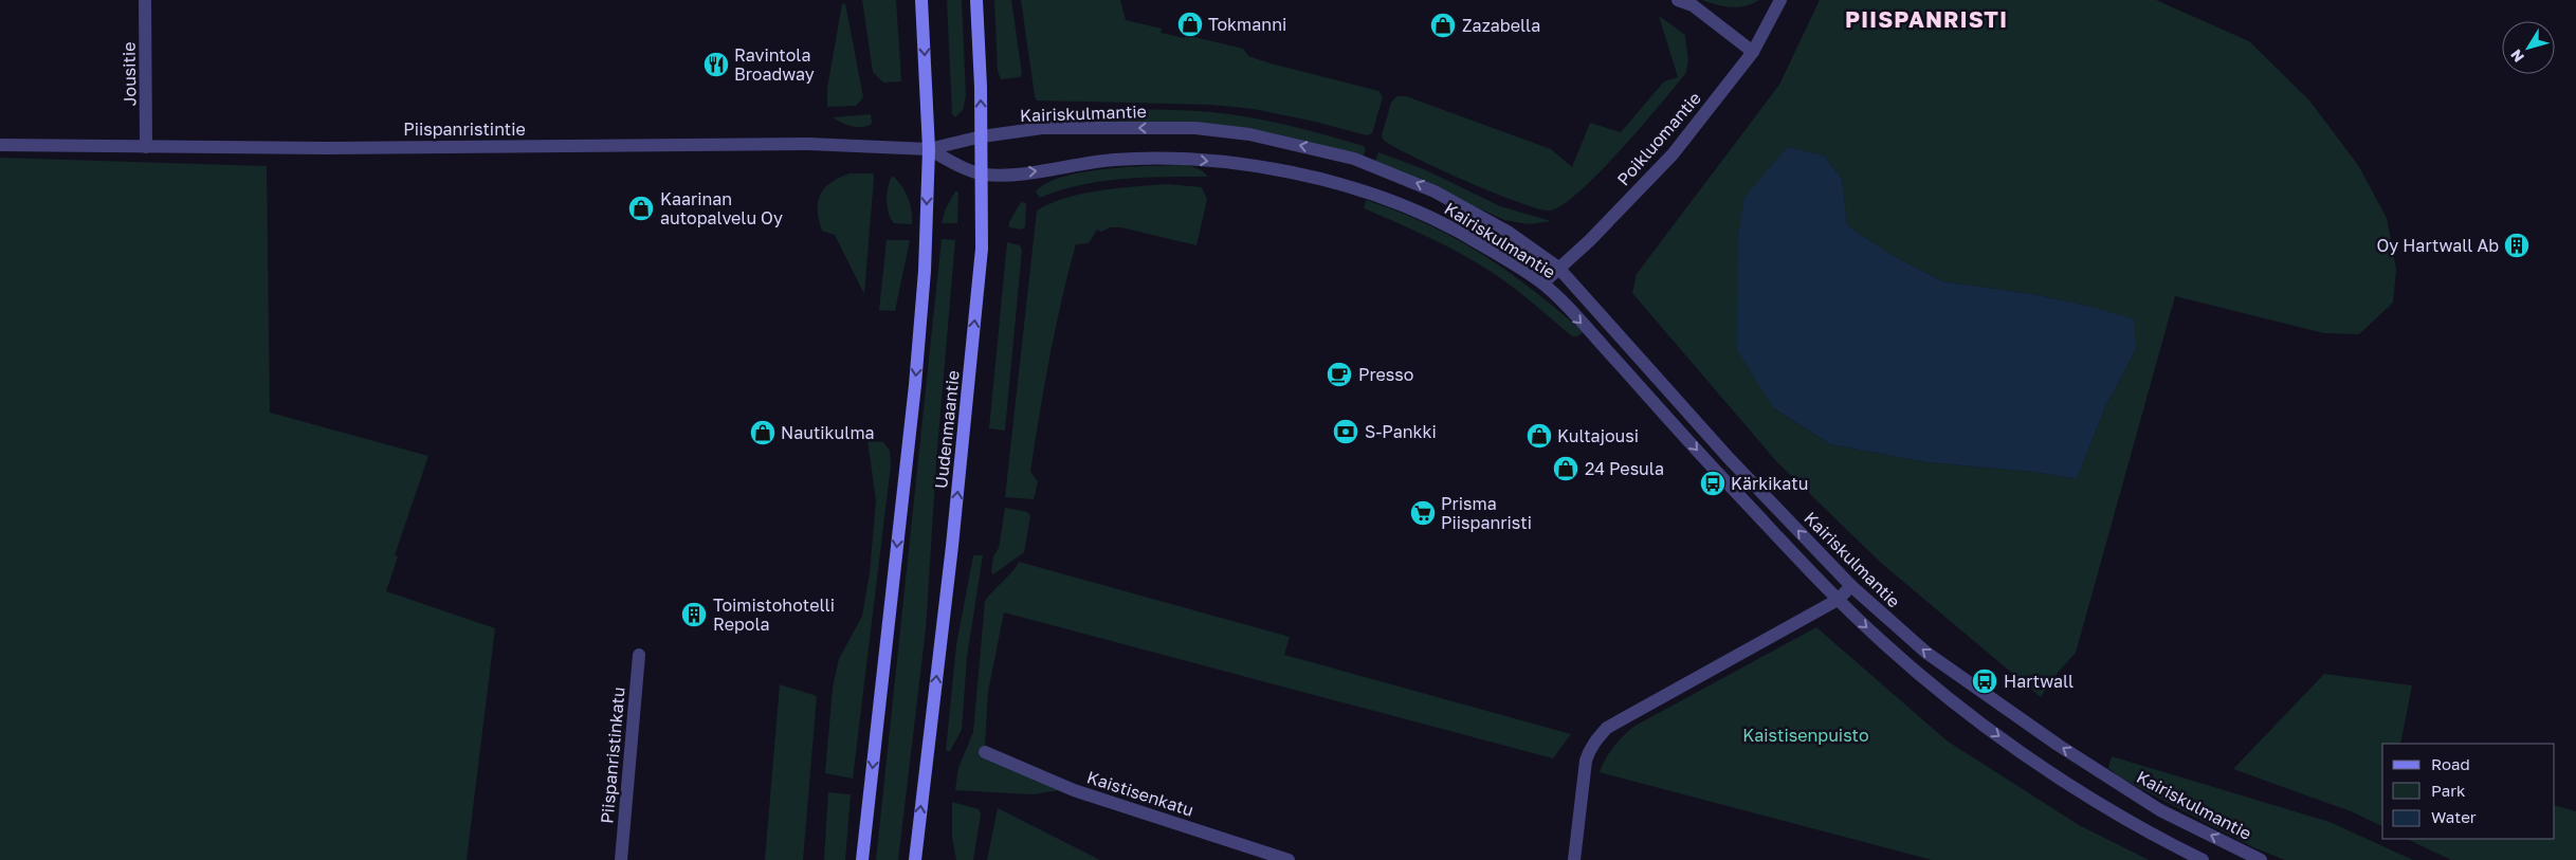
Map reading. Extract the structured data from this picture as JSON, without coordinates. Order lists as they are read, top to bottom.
{
  "streets": {
    "main road": ["Uudenmaantie"],
    "street": [
      "Jousitie",
      "Kairiskulmantie",
      "Piispanristintie",
      "Poikluomantie",
      "Piispanristinkatu",
      "Kaistisenkatu"
    ]
  },
  "crossings": [
    ["Jousitie", "Piispanristintie"],
    ["Kairiskulmantie", "Piispanristintie"],
    ["Kairiskulmantie", "Poikluomantie"],
    ["Kairiskulmantie", "Uudenmaantie"]
  ],
  "districts": ["PIISPANRISTI"],
  "parks": ["Kaistisenpuisto"],
  "places": {
    "shop": [
      "Tokmanni",
      "Zazabella",
      "Kaarinan autopalvelu Oy",
      "Nautikulma",
      "Kultajousi",
      "24 Pesula"
    ],
    "restaurant": ["Ravintola Broadway"],
    "building": ["Oy Hartwall Ab", "Toimistohotelli Repola"],
    "cafe": ["Presso"],
    "bank": ["S-Pankki"],
    "bus stop": ["Kärkikatu", "Hartwall"],
    "supermarket": ["Prisma Piispanristi"]
  },
  "legend": ["Road", "Park", "Water"],
  "north": "bottom left"
}
